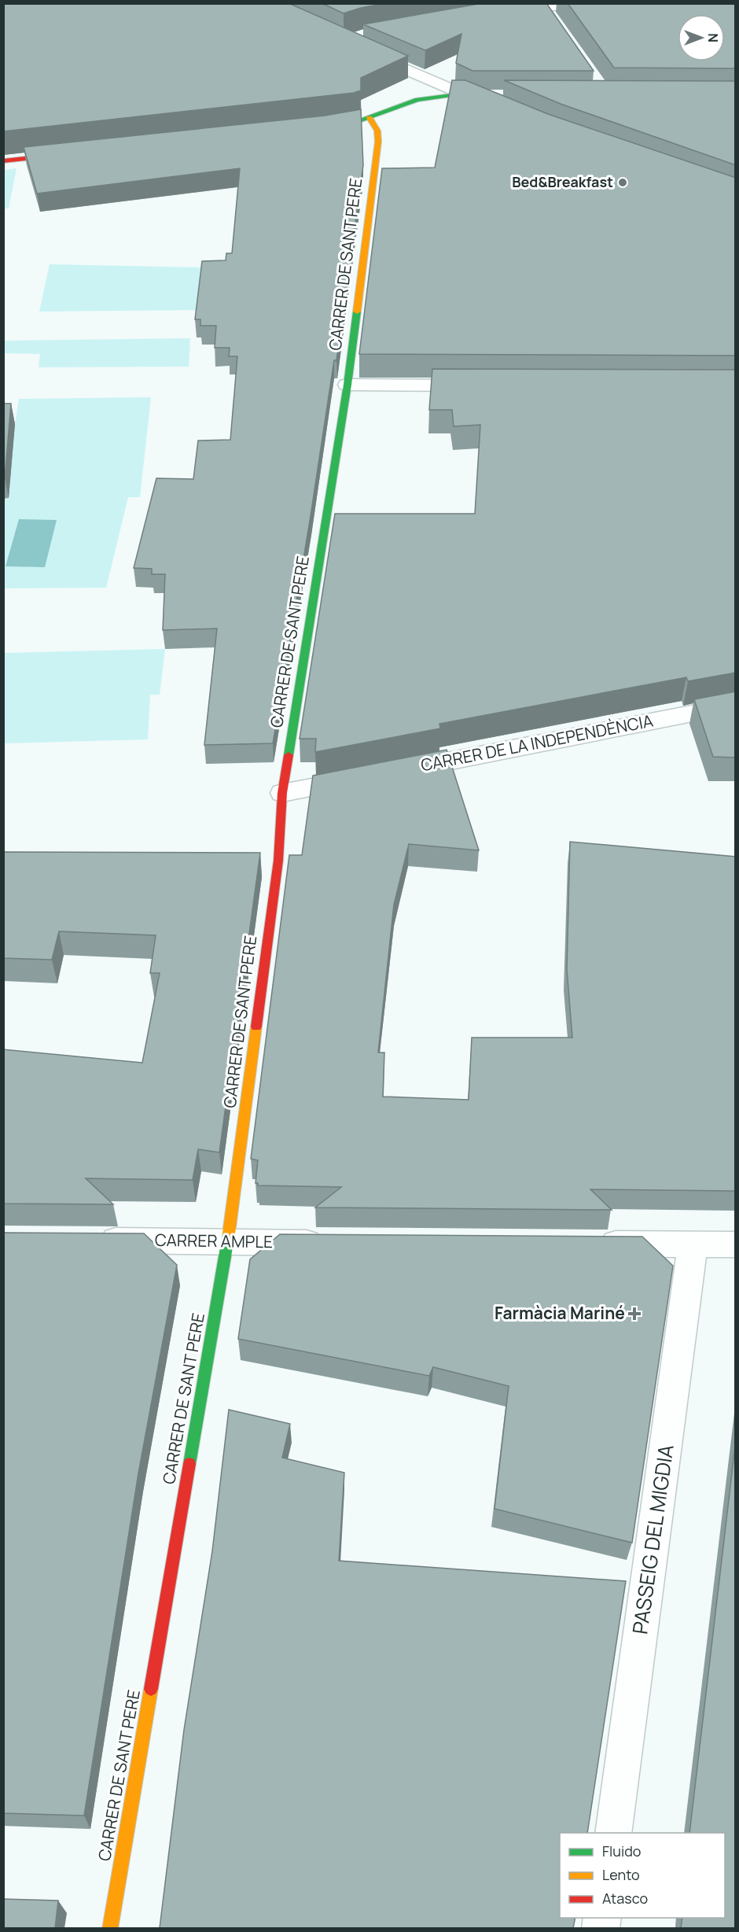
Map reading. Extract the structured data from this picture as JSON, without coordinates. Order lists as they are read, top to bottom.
{
  "streets": {
    "street": [
      "CARRER DE SANT PERE",
      "CARRER DE LA INDEPENDÈNCIA",
      "CARRER AMPLE",
      "PASSEIG DEL MIGDIA"
    ]
  },
  "crossings": [
    ["CARRER DE SANT PERE", "CARRER AMPLE"]
  ],
  "places": {
    "other": ["Bed&Breakfast"],
    "health": ["Farmàcia Mariné"]
  },
  "legend": ["Fluido", "Lento", "Atasco"],
  "north": "right"
}
